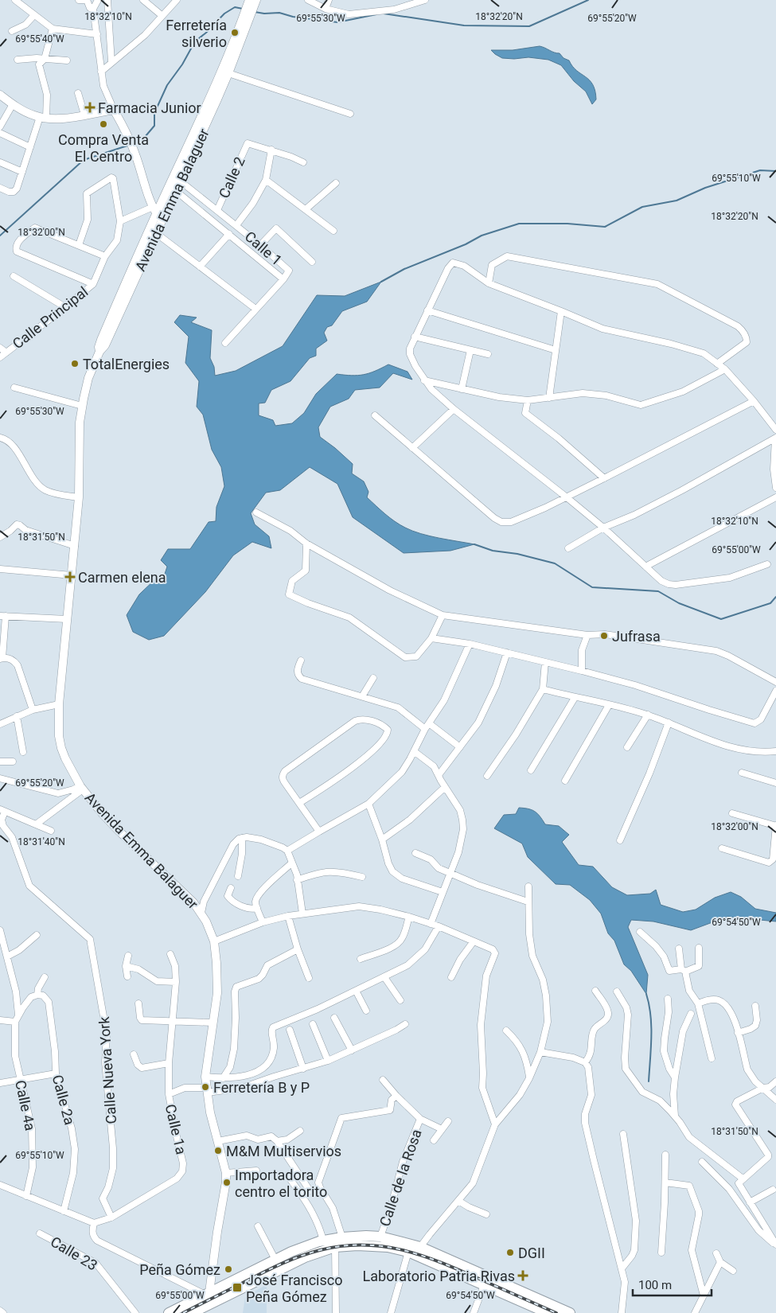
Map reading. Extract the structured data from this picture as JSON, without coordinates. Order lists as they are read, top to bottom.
{
  "streets": {
    "street": [
      "Calle 2",
      "Avenida Emma Balaguer",
      "Calle 1",
      "Calle Principal",
      "Calle Nueva York",
      "Calle 2a",
      "Calle 4a",
      "Calle 1a",
      "Calle de la Rosa",
      "Calle 23"
    ]
  },
  "crossings": [
    ["Calle 2", "Calle 1"],
    ["Avenida Emma Balaguer", "Calle 1"],
    ["Calle Nueva York", "Calle 1a"],
    ["Calle 2a", "Calle 4a"]
  ],
  "places": {
    "other": [
      "Ferretería silverio",
      "Compra Venta El Centro",
      "TotalEnergies",
      "Jufrasa",
      "Ferretería B y P",
      "M&M Multiservios",
      "Importadora centro el torito",
      "DGII",
      "Peña Gómez"
    ],
    "health": ["Farmacia Junior", "Carmen elena", "Laboratorio Patria Rivas"],
    "transit": ["José Francisco Peña Gómez"]
  },
  "scale_bar": "100 m",
  "coordinates": [
    "18°32'10\"N",
    "18°32'20\"N",
    "69°55'20\"W",
    "69°55'30\"W",
    "69°55'40\"W",
    "69°55'10\"W",
    "18°32'00\"N",
    "18°31'50\"N",
    "69°55'00\"W",
    "18°31'40\"N",
    "69°54'50\"W"
  ]
}
